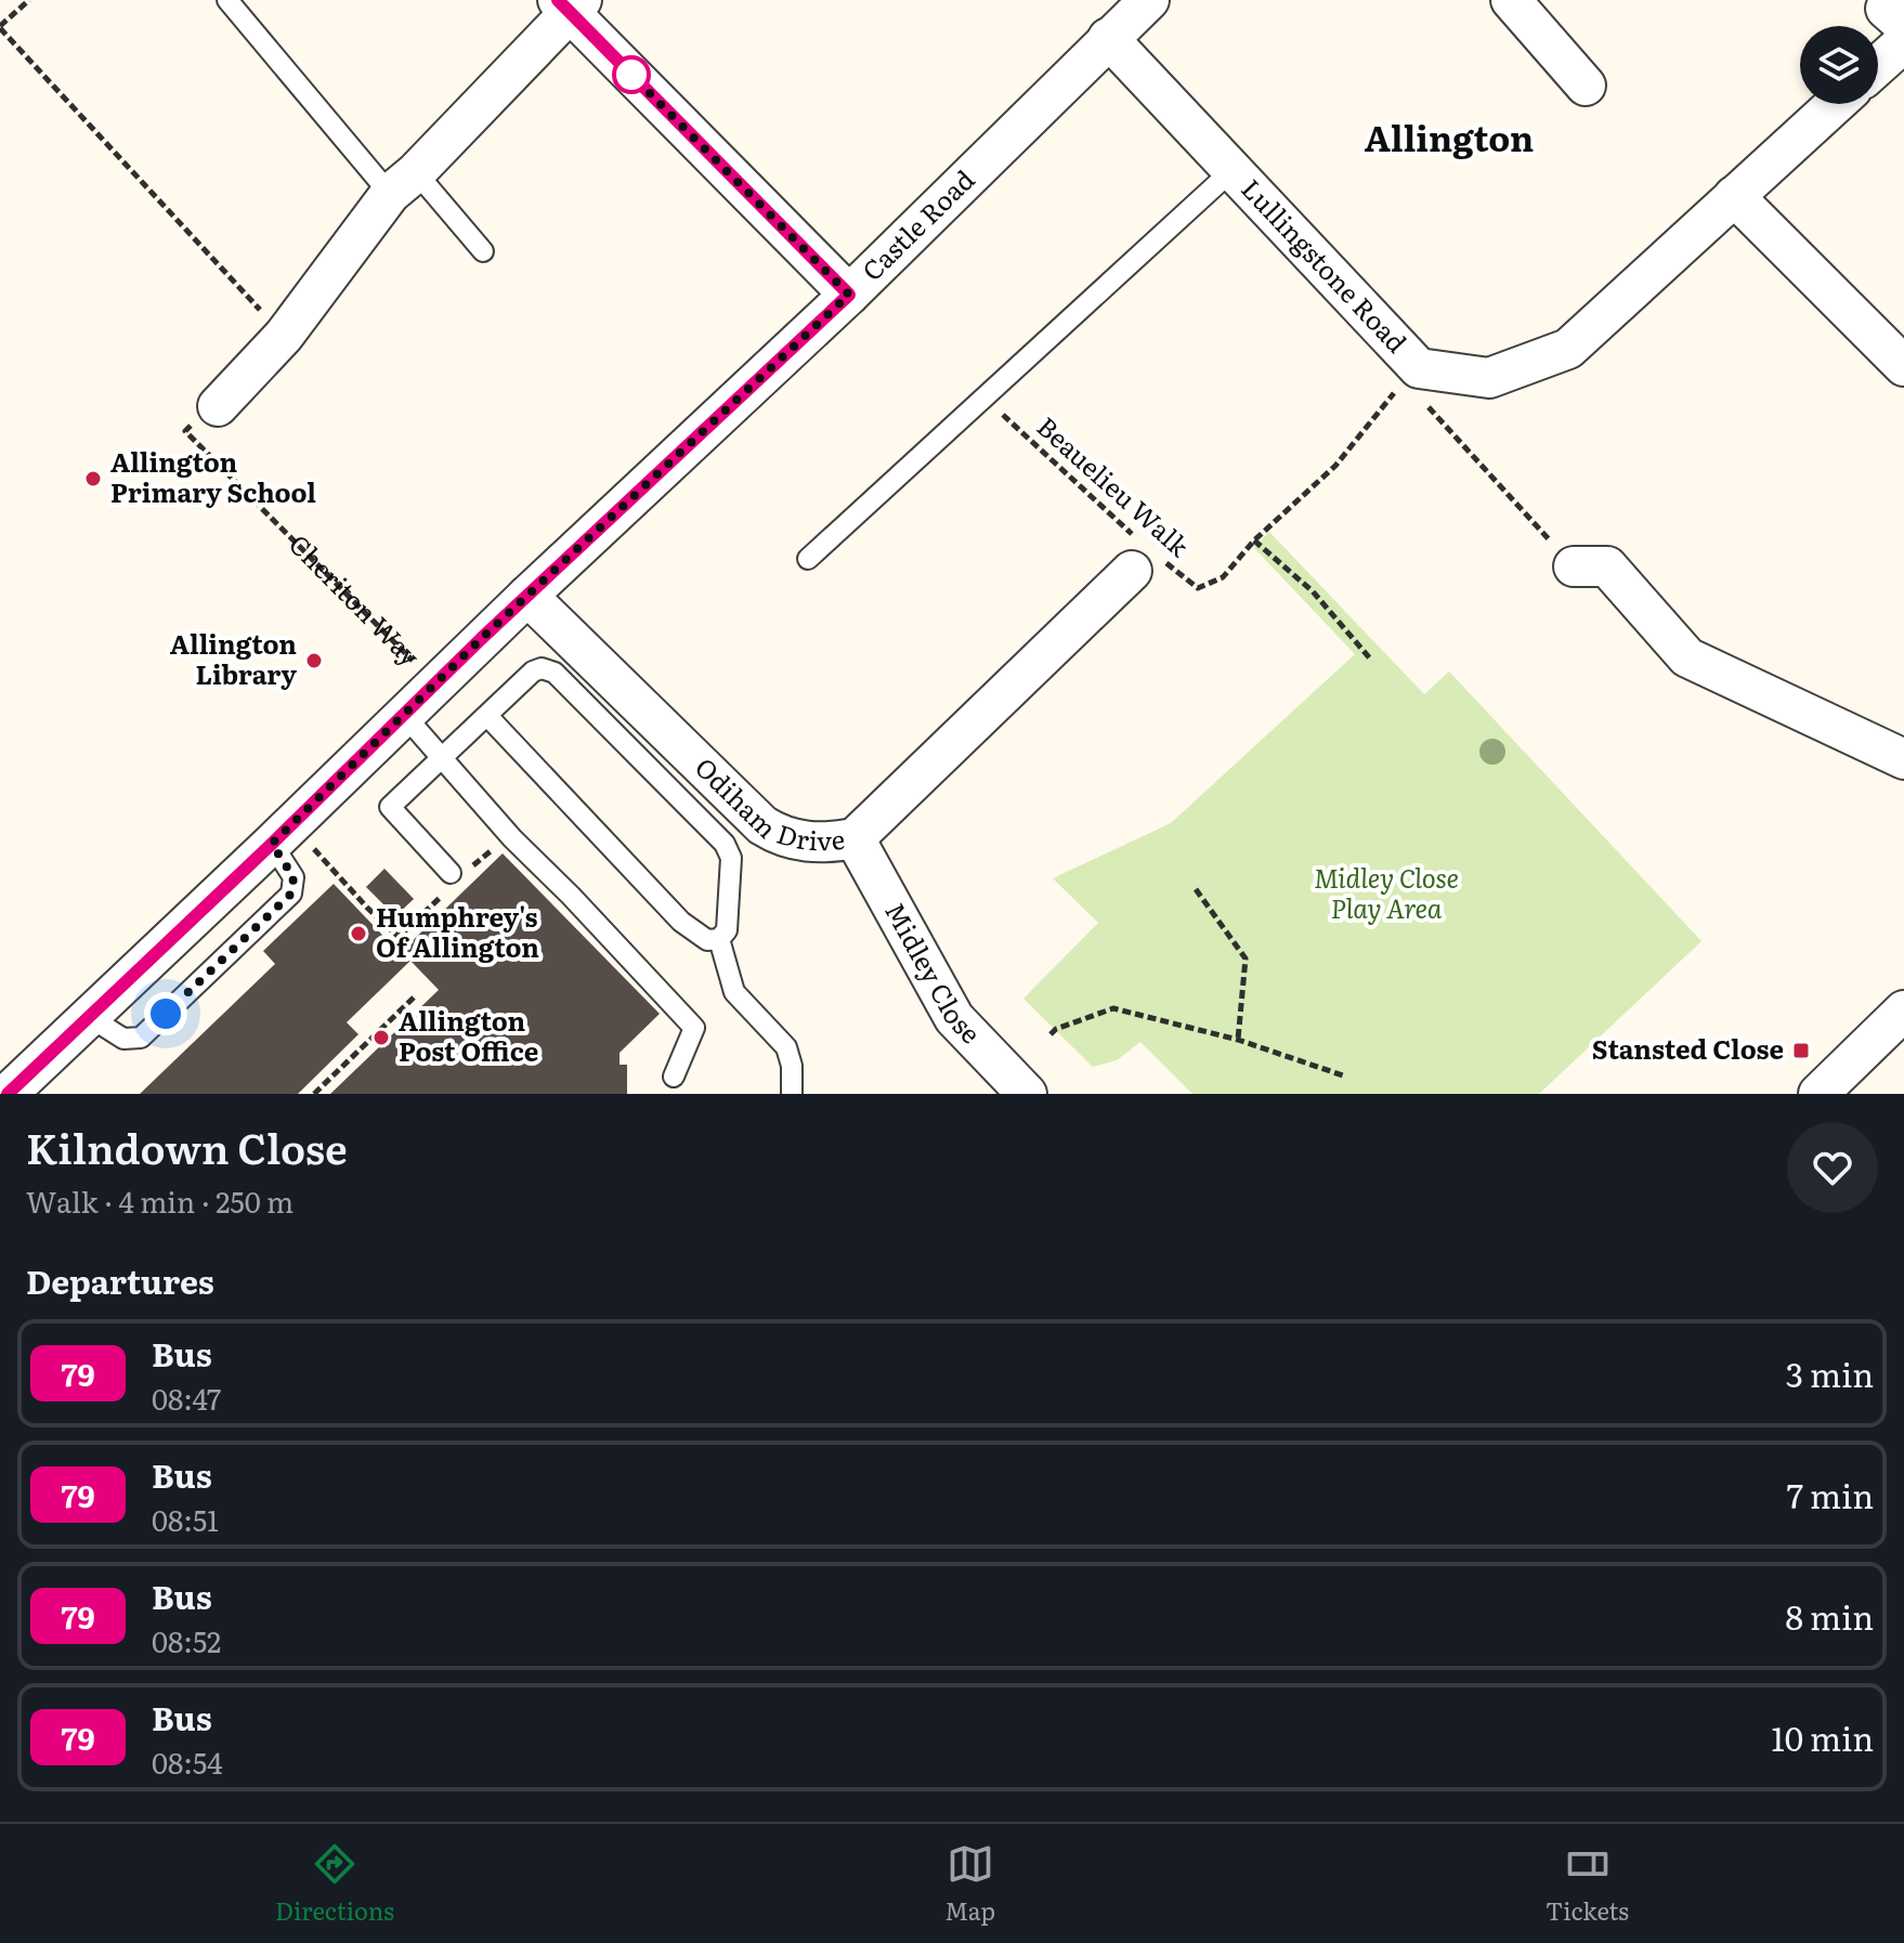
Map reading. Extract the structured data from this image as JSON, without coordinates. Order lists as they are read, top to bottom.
{
  "streets": {
    "street": [
      "Castle Road",
      "Lullingstone Road",
      "Odiham Drive",
      "Midley Close"
    ],
    "path": ["Beauelieu Walk", "Cheriton Way"]
  },
  "crossings": [
    ["Castle Road", "Lullingstone Road"],
    ["Castle Road", "Cheriton Way"],
    ["Castle Road", "Odiham Drive"],
    ["Beauelieu Walk", "Odiham Drive"],
    ["Odiham Drive", "Midley Close"]
  ],
  "districts": ["Allington"],
  "parks": ["Midley Close Play Area"],
  "places": {
    "other": [
      "Allington Primary School",
      "Allington Library",
      "Humphrey's Of Allington",
      "Allington Post Office"
    ],
    "transit": ["Stansted Close"]
  },
  "lines": ["bus line 79"],
  "page": {
    "heading": [
      ["Kilndown Close", "Walk · 4 min · 250 m"],
      "Departures"
    ],
    "list": [
      {
        "mark": "79",
        "name": "Bus",
        "note": "08:47",
        "value": "3 min"
      },
      {
        "mark": "79",
        "name": "Bus",
        "note": "08:51",
        "value": "7 min"
      },
      {
        "mark": "79",
        "name": "Bus",
        "note": "08:52",
        "value": "8 min"
      },
      {
        "mark": "79",
        "name": "Bus",
        "note": "08:54",
        "value": "10 min"
      }
    ],
    "tabs": ["Directions", "Map", "Tickets"]
  }
}
